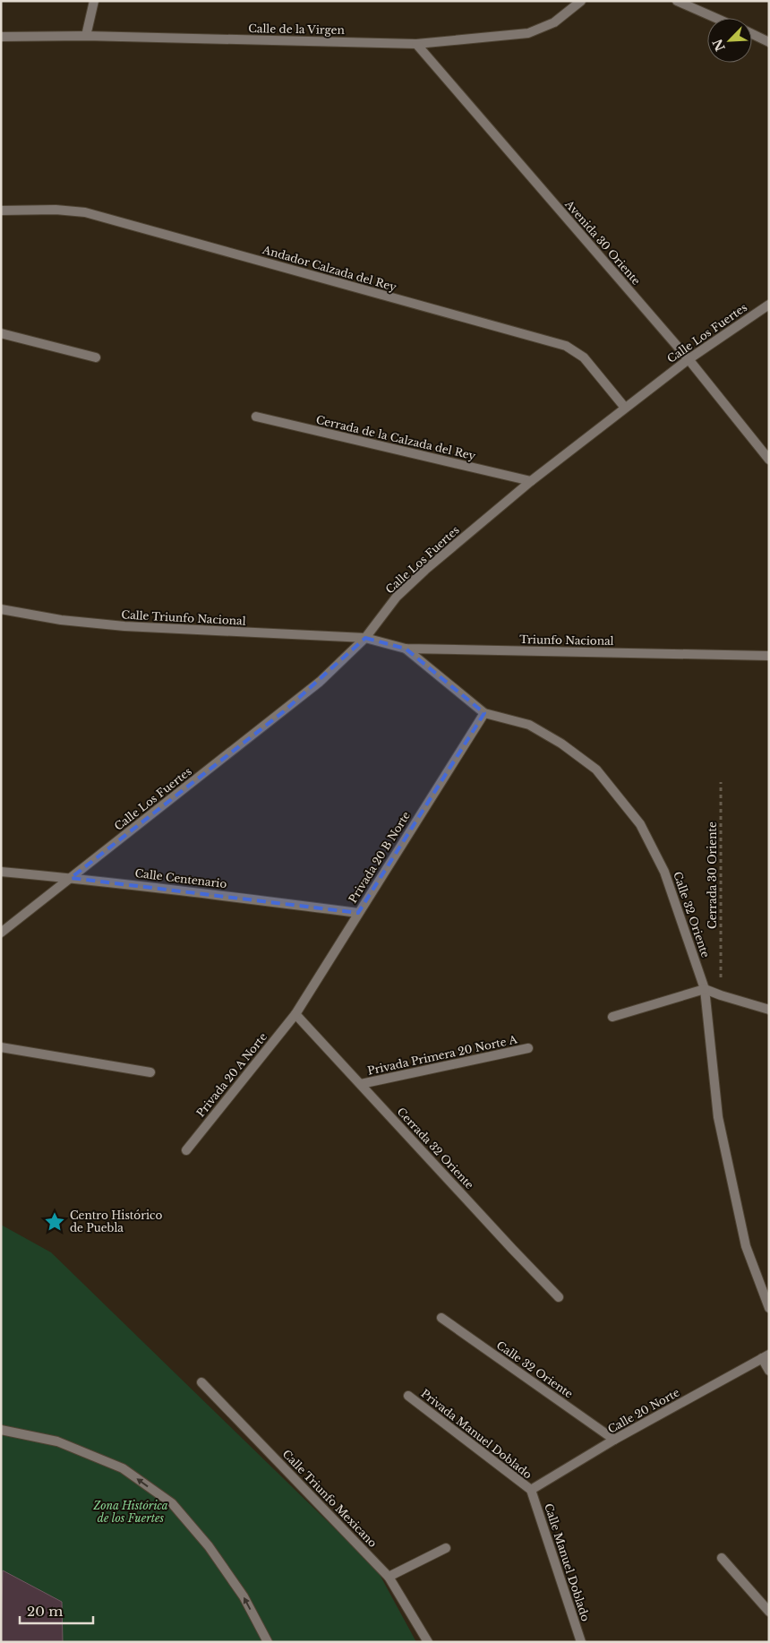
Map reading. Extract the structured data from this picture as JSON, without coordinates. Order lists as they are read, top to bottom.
{
  "streets": {
    "street": [
      "Calle de la Virgen",
      "Avenida 30 Oriente",
      "Andador Calzada del Rey",
      "Calle Los Fuertes",
      "Cerrada de la Calzada del Rey",
      "Calle Triunfo Nacional",
      "Triunfo Nacional",
      "Privada 20 B Norte",
      "Calle Centenario",
      "Calle 32 Oriente",
      "Privada Primera 20 Norte A",
      "Privada 20 A Norte",
      "Cerrada 32 Oriente",
      "Calle 20 Norte",
      "Privada Manuel Doblado",
      "Calle Triunfo Mexicano",
      "Calle Manuel Doblado"
    ],
    "path": ["Cerrada 30 Oriente"]
  },
  "crossings": [
    ["Calle de la Virgen", "Avenida 30 Oriente"],
    ["Avenida 30 Oriente", "Calle Los Fuertes"],
    ["Andador Calzada del Rey", "Calle Los Fuertes"],
    ["Calle Los Fuertes", "Cerrada de la Calzada del Rey"],
    ["Calle Los Fuertes", "Calle Triunfo Nacional"],
    ["Calle Los Fuertes", "Triunfo Nacional"],
    ["Calle Los Fuertes", "Calle Centenario"],
    ["Calle Triunfo Nacional", "Triunfo Nacional"],
    ["Triunfo Nacional", "Calle 32 Oriente"],
    ["Privada 20 B Norte", "Calle Centenario"],
    ["Privada 20 B Norte", "Calle 32 Oriente"],
    ["Privada 20 B Norte", "Privada 20 A Norte"],
    ["Privada 20 B Norte", "Cerrada 32 Oriente"],
    ["Calle 32 Oriente", "Calle 20 Norte"],
    ["Privada Primera 20 Norte A", "Cerrada 32 Oriente"],
    ["Privada 20 A Norte", "Cerrada 32 Oriente"],
    ["Calle 20 Norte", "Privada Manuel Doblado"],
    ["Calle 20 Norte", "Calle Manuel Doblado"],
    ["Privada Manuel Doblado", "Calle Manuel Doblado"]
  ],
  "parks": ["Zona Histórica de los Fuertes"],
  "places": {
    "place": ["Centro Histórico de Puebla"]
  },
  "scale_bar": "20 m",
  "north": "bottom left"
}
